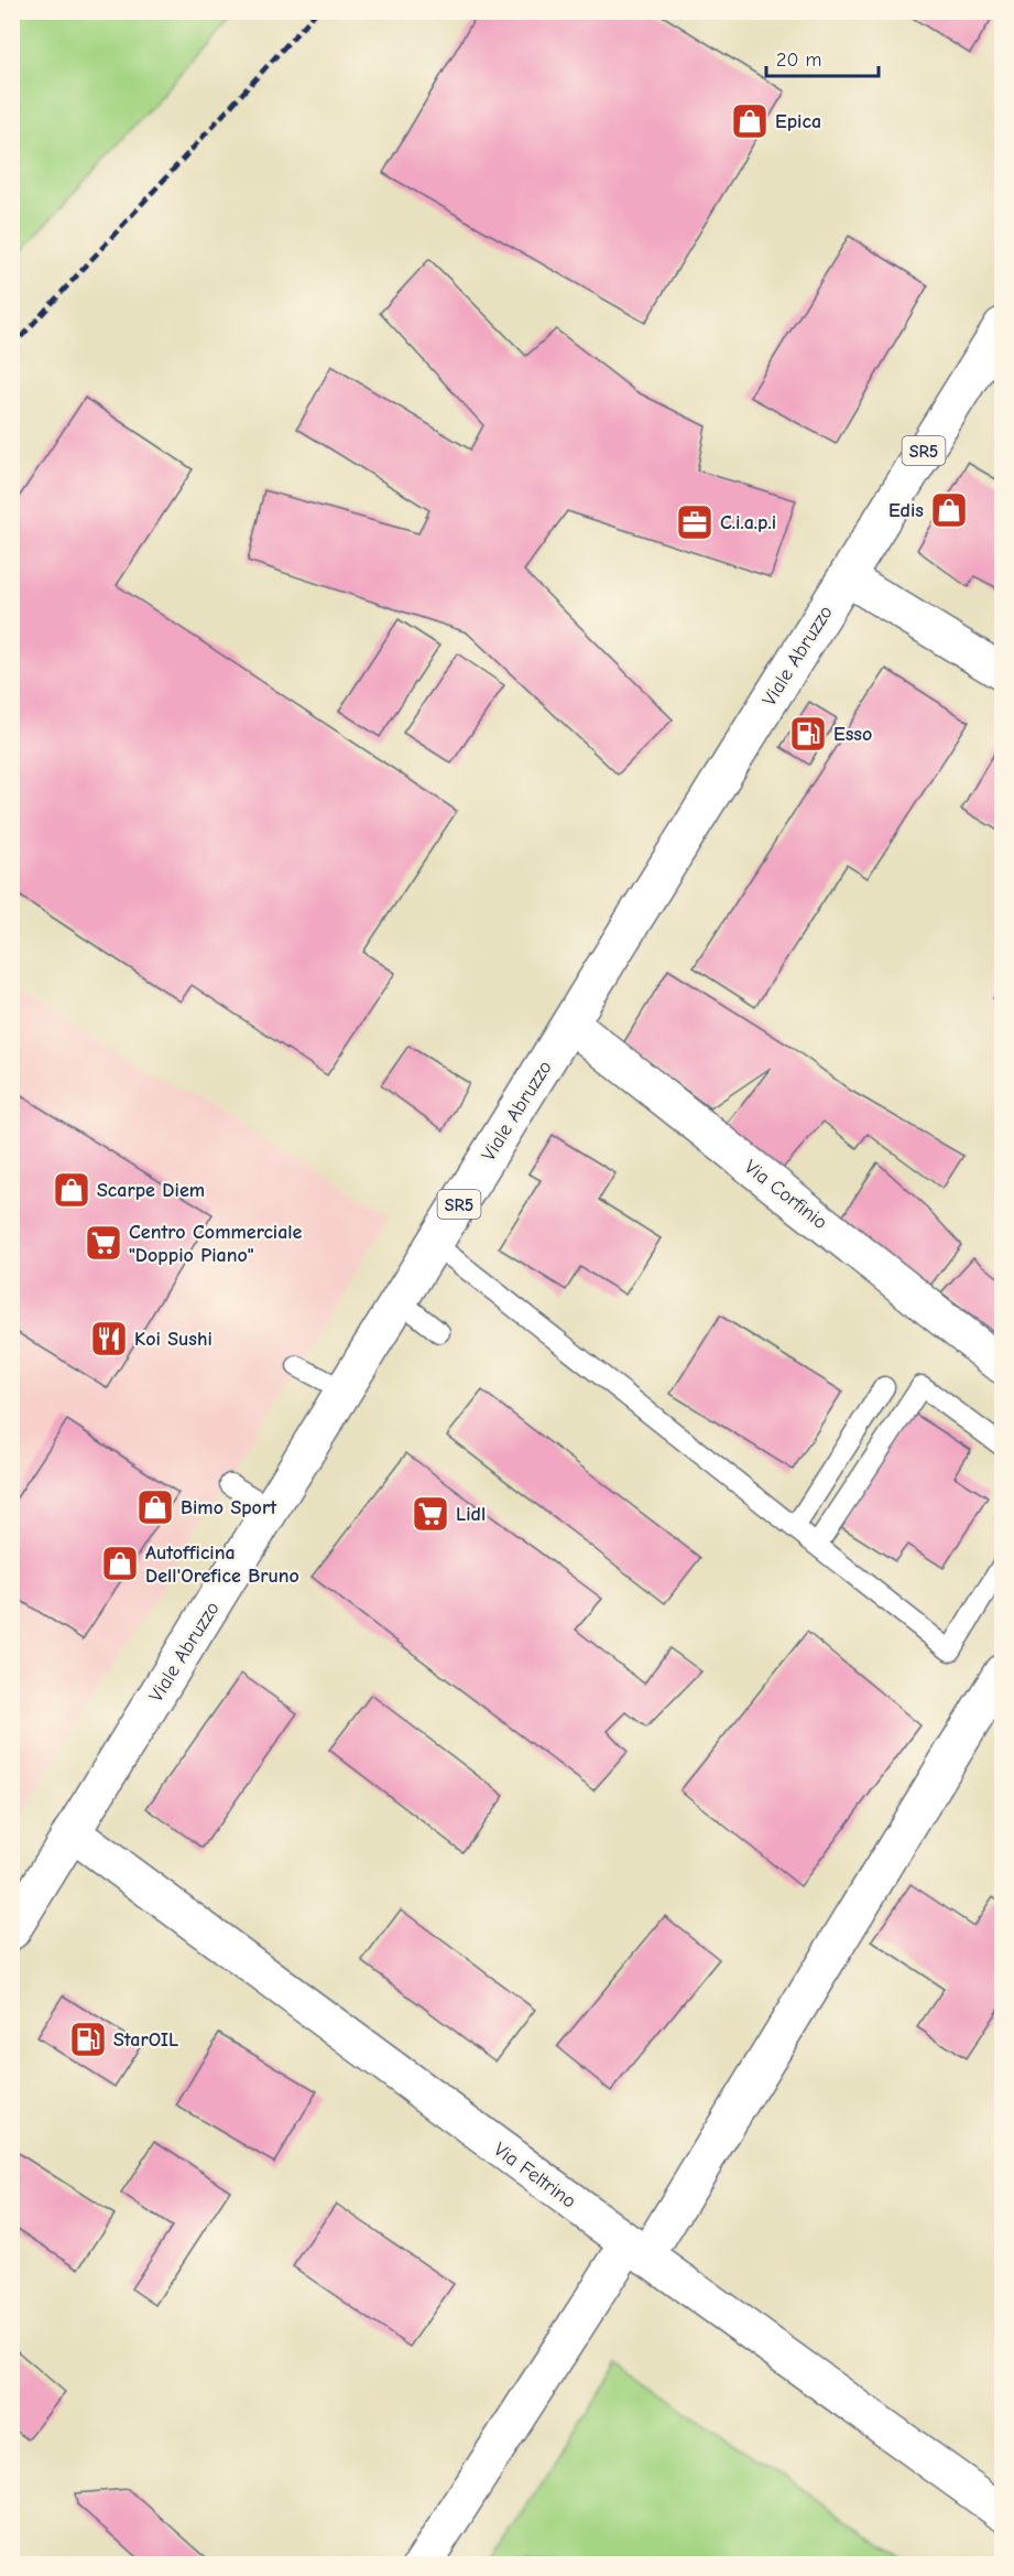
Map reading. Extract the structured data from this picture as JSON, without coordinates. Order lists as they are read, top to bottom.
{
  "streets": {
    "street": [
      "SR5",
      "Viale Abruzzo",
      "Via Corfinio",
      "Via Feltrino"
    ]
  },
  "crossings": [
    ["Viale Abruzzo", "Via Corfinio"],
    ["Viale Abruzzo", "Via Feltrino"]
  ],
  "places": {
    "shop": [
      "Epica",
      "Edis",
      "Scarpe Diem",
      "Bimo Sport",
      "Autofficina Dell'Orefice Bruno"
    ],
    "office": ["C.i.a.p.i"],
    "fuel station": ["Esso", "StarOIL"],
    "supermarket": ["Centro Commerciale \"Doppio Piano\"", "Lidl"],
    "restaurant": ["Koi Sushi"]
  },
  "scale_bar": "20 m"
}
